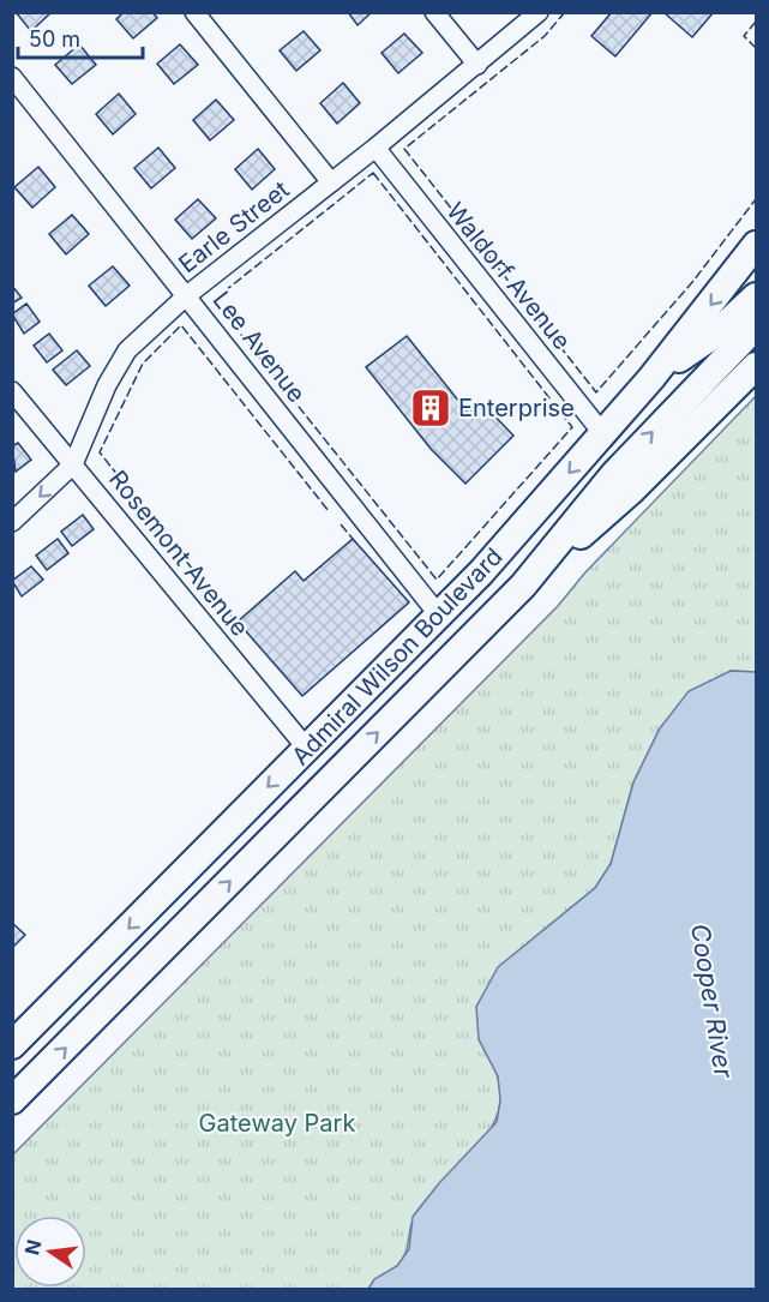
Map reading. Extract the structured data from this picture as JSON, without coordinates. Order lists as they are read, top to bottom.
{
  "streets": {
    "highway": ["Admiral Wilson Boulevard"],
    "street": [
      "Earle Street",
      "Waldorf Avenue",
      "Lee Avenue",
      "Rosemont Avenue"
    ]
  },
  "crossings": [
    ["Earle Street", "Waldorf Avenue"],
    ["Earle Street", "Lee Avenue"],
    ["Earle Street", "Rosemont Avenue"],
    ["Waldorf Avenue", "Admiral Wilson Boulevard"],
    ["Lee Avenue", "Admiral Wilson Boulevard"],
    ["Rosemont Avenue", "Admiral Wilson Boulevard"]
  ],
  "water": ["Cooper River"],
  "parks": ["Gateway Park"],
  "places": {
    "building": ["Enterprise"]
  },
  "scale_bar": "50 m",
  "north": "left"
}
